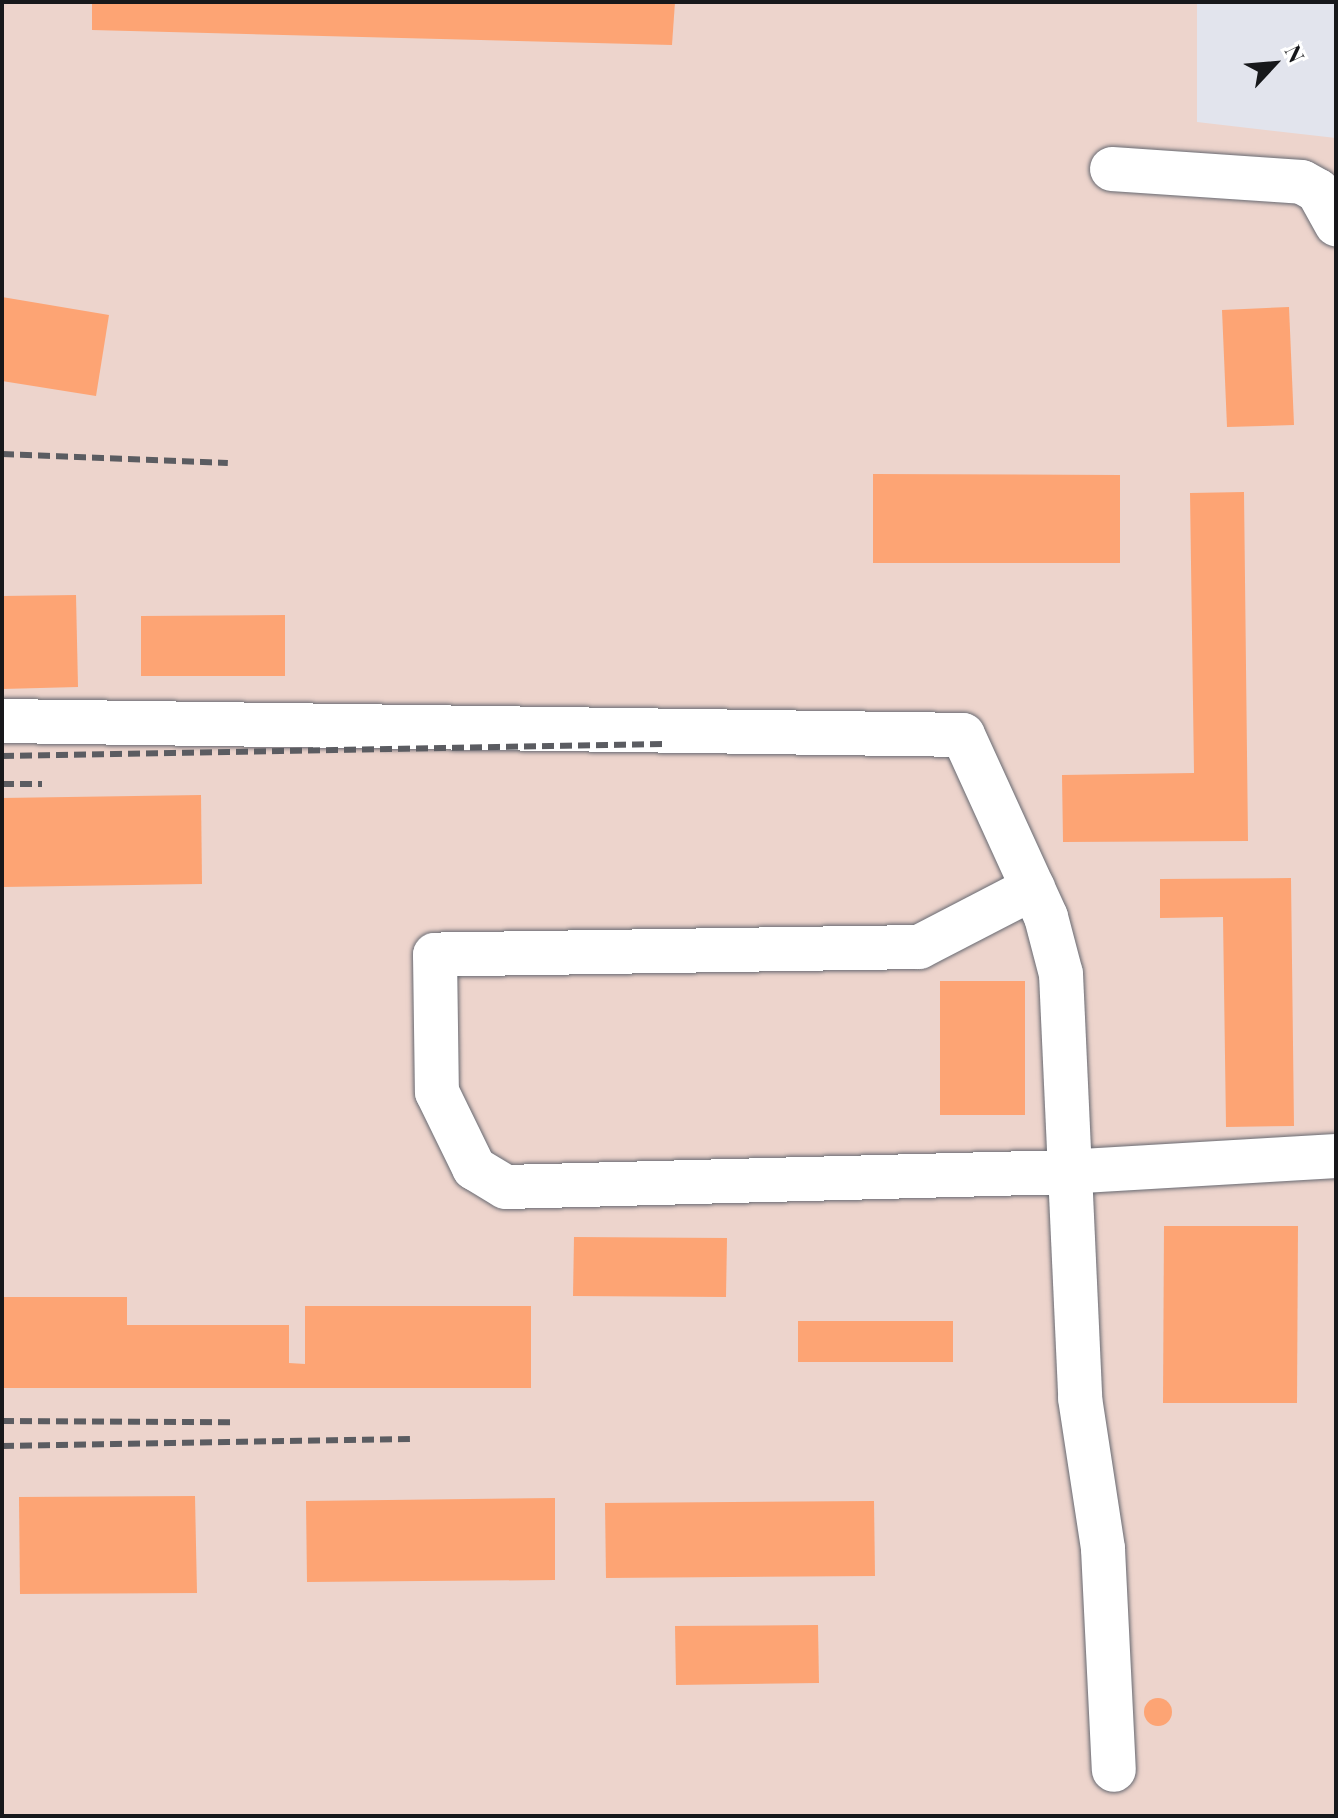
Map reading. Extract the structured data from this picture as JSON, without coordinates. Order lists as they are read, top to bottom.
{
  "north": "top right"
}
